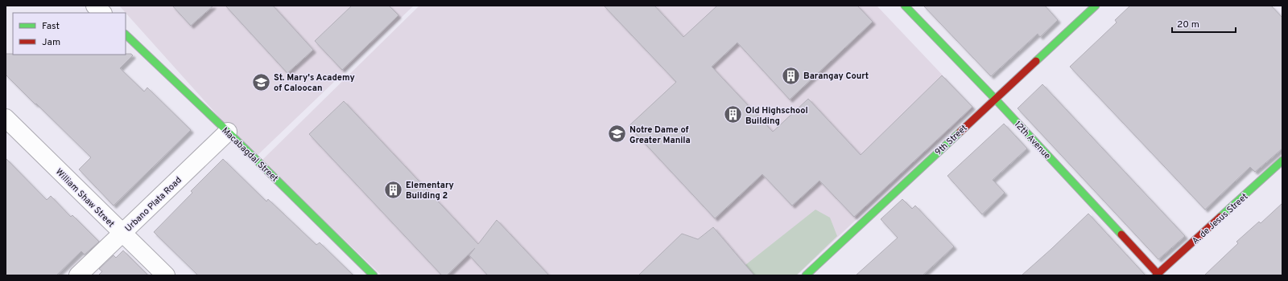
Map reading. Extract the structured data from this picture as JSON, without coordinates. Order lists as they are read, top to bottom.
{
  "streets": {
    "street": [
      "9th Street",
      "12th Avenue",
      "Macabagdal Street",
      "William Shaw Street",
      "Urbano Plata Road",
      "A. de Jesus Street"
    ]
  },
  "crossings": [
    ["9th Street", "12th Avenue"],
    ["12th Avenue", "A. de Jesus Street"],
    ["Macabagdal Street", "Urbano Plata Road"],
    ["William Shaw Street", "Urbano Plata Road"]
  ],
  "places": {
    "building": ["Barangay Court", "Old Highschool Building", "Elementary Building 2"],
    "school or university": ["St. Mary's Academy of Caloocan", "Notre Dame of Greater Manila"]
  },
  "legend": ["Fast", "Jam"],
  "scale_bar": "20 m"
}
